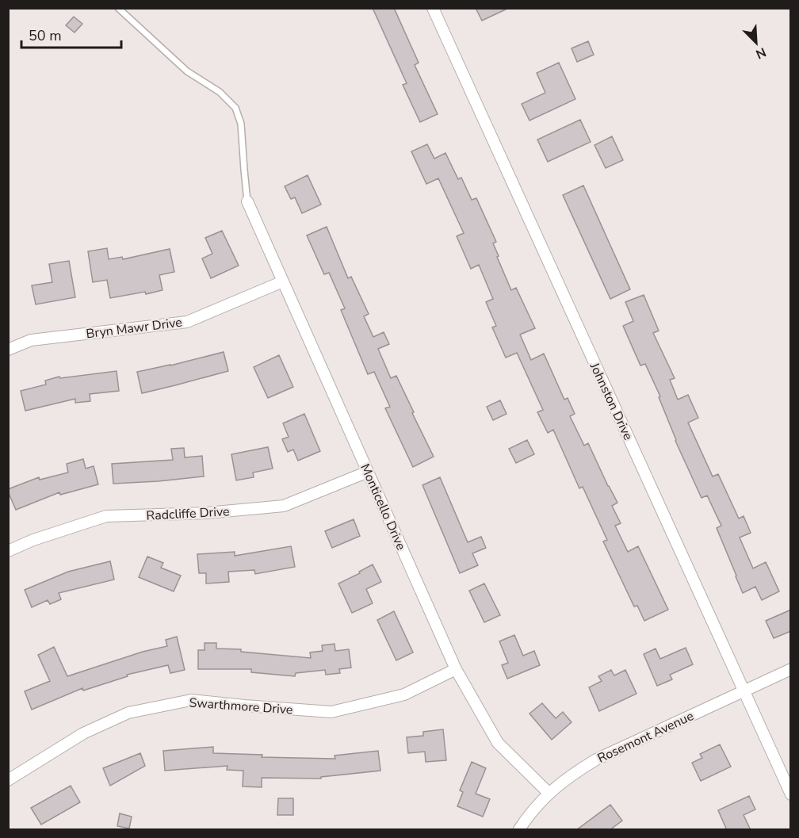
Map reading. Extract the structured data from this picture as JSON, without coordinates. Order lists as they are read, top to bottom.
{
  "streets": {
    "street": [
      "Bryn Mawr Drive",
      "Johnston Drive",
      "Monticello Drive",
      "Radcliffe Drive",
      "Swarthmore Drive",
      "Rosemont Avenue"
    ]
  },
  "crossings": [
    ["Bryn Mawr Drive", "Monticello Drive"],
    ["Johnston Drive", "Rosemont Avenue"],
    ["Monticello Drive", "Radcliffe Drive"],
    ["Monticello Drive", "Swarthmore Drive"],
    ["Monticello Drive", "Rosemont Avenue"]
  ],
  "scale_bar": "50 m",
  "north": "bottom right"
}
